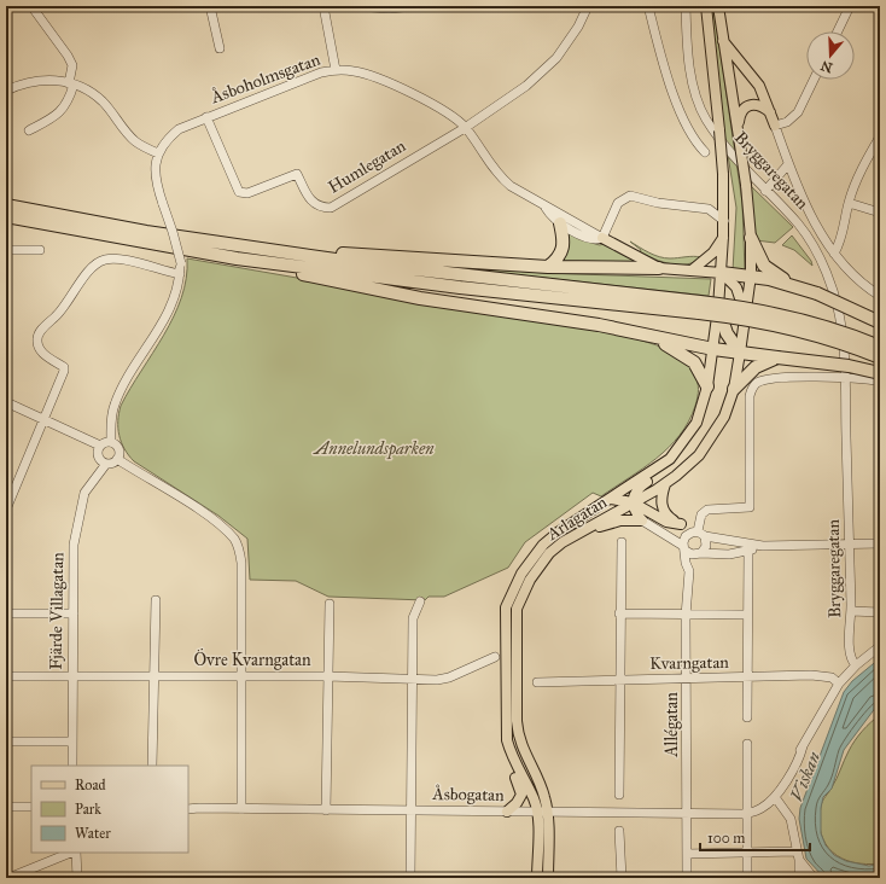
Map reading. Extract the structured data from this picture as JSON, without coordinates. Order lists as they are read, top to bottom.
{
  "streets": {
    "main road": ["Arlagatan"],
    "street": [
      "Åsboholmsgatan",
      "Humlegatan",
      "Bryggaregatan",
      "Fjärde Villagatan",
      "Övre Kvarngatan",
      "Kvarngatan",
      "Allégatan",
      "Åsbogatan"
    ]
  },
  "crossings": [
    ["Åsboholmsgatan", "Humlegatan"],
    ["Arlagatan", "Åsbogatan"],
    ["Fjärde Villagatan", "Övre Kvarngatan"],
    ["Kvarngatan", "Allégatan"],
    ["Allégatan", "Åsbogatan"]
  ],
  "water": ["Viskan"],
  "parks": ["Annelundsparken"],
  "legend": ["Road", "Park", "Water"],
  "scale_bar": "100 m",
  "north": "bottom"
}
